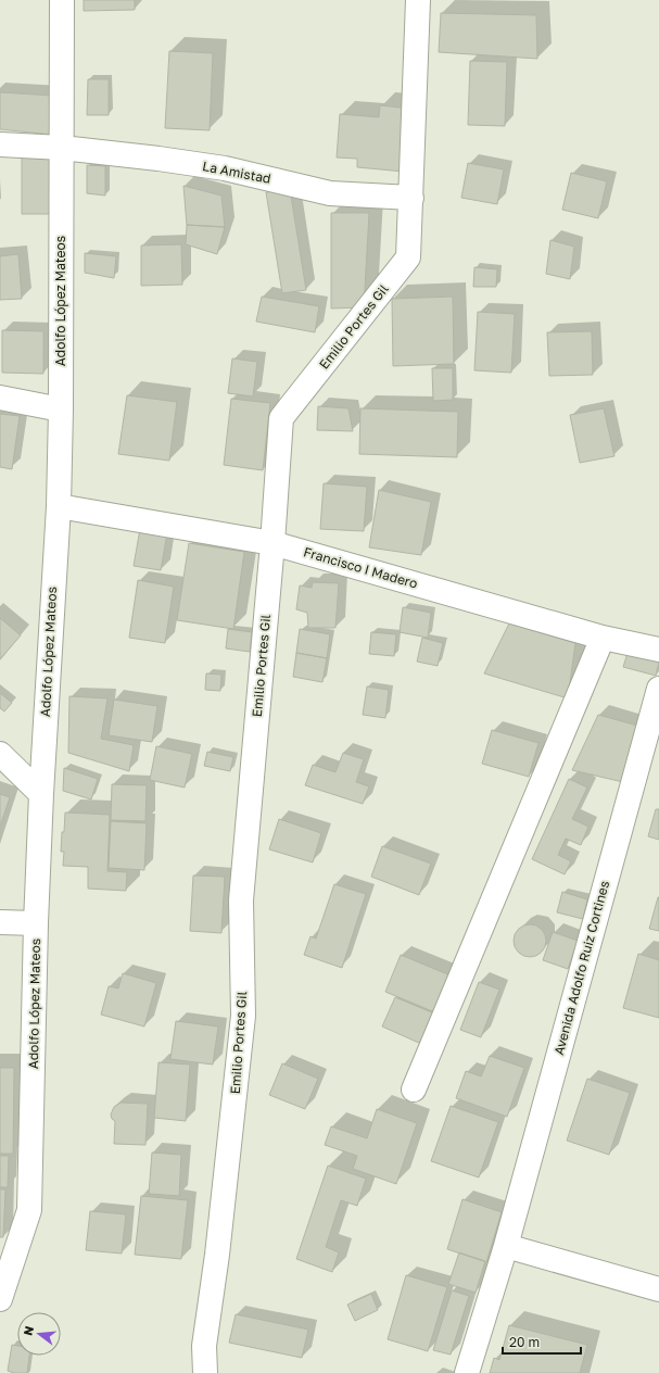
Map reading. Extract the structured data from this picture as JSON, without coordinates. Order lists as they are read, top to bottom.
{
  "streets": {
    "street": [
      "La Amistad",
      "Adolfo López Mateos",
      "Emilio Portes Gil",
      "Francisco I Madero",
      "Avenida Adolfo Ruiz Cortines"
    ]
  },
  "crossings": [
    ["La Amistad", "Adolfo López Mateos"],
    ["La Amistad", "Emilio Portes Gil"],
    ["Adolfo López Mateos", "Francisco I Madero"],
    ["Emilio Portes Gil", "Francisco I Madero"]
  ],
  "scale_bar": "20 m",
  "north": "left"
}
